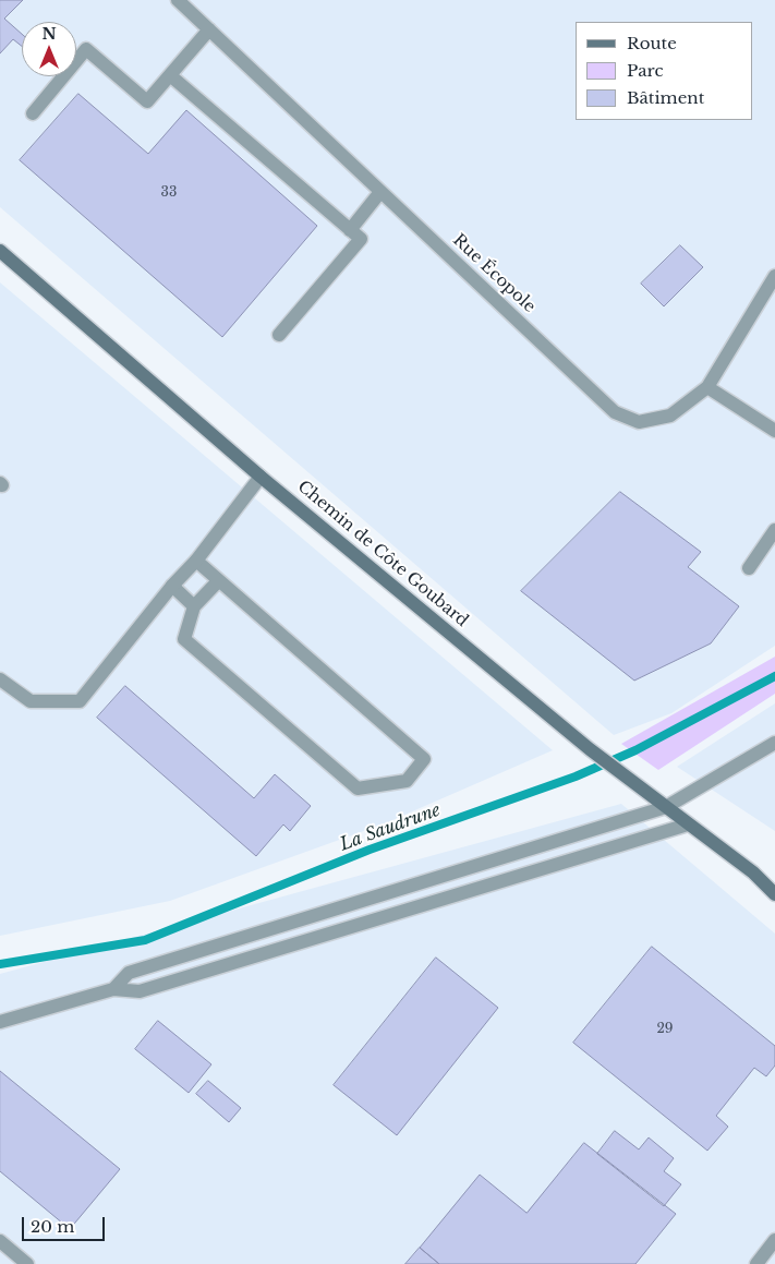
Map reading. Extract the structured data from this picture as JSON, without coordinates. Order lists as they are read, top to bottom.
{
  "streets": {
    "main road": ["Chemin de Côte Goubard"],
    "street": ["Rue Écopole"]
  },
  "water": ["La Saudrune"],
  "house_numbers": ["33", "29"],
  "legend": ["Route", "Parc", "Bâtiment"],
  "scale_bar": "20 m",
  "north": "top"
}
